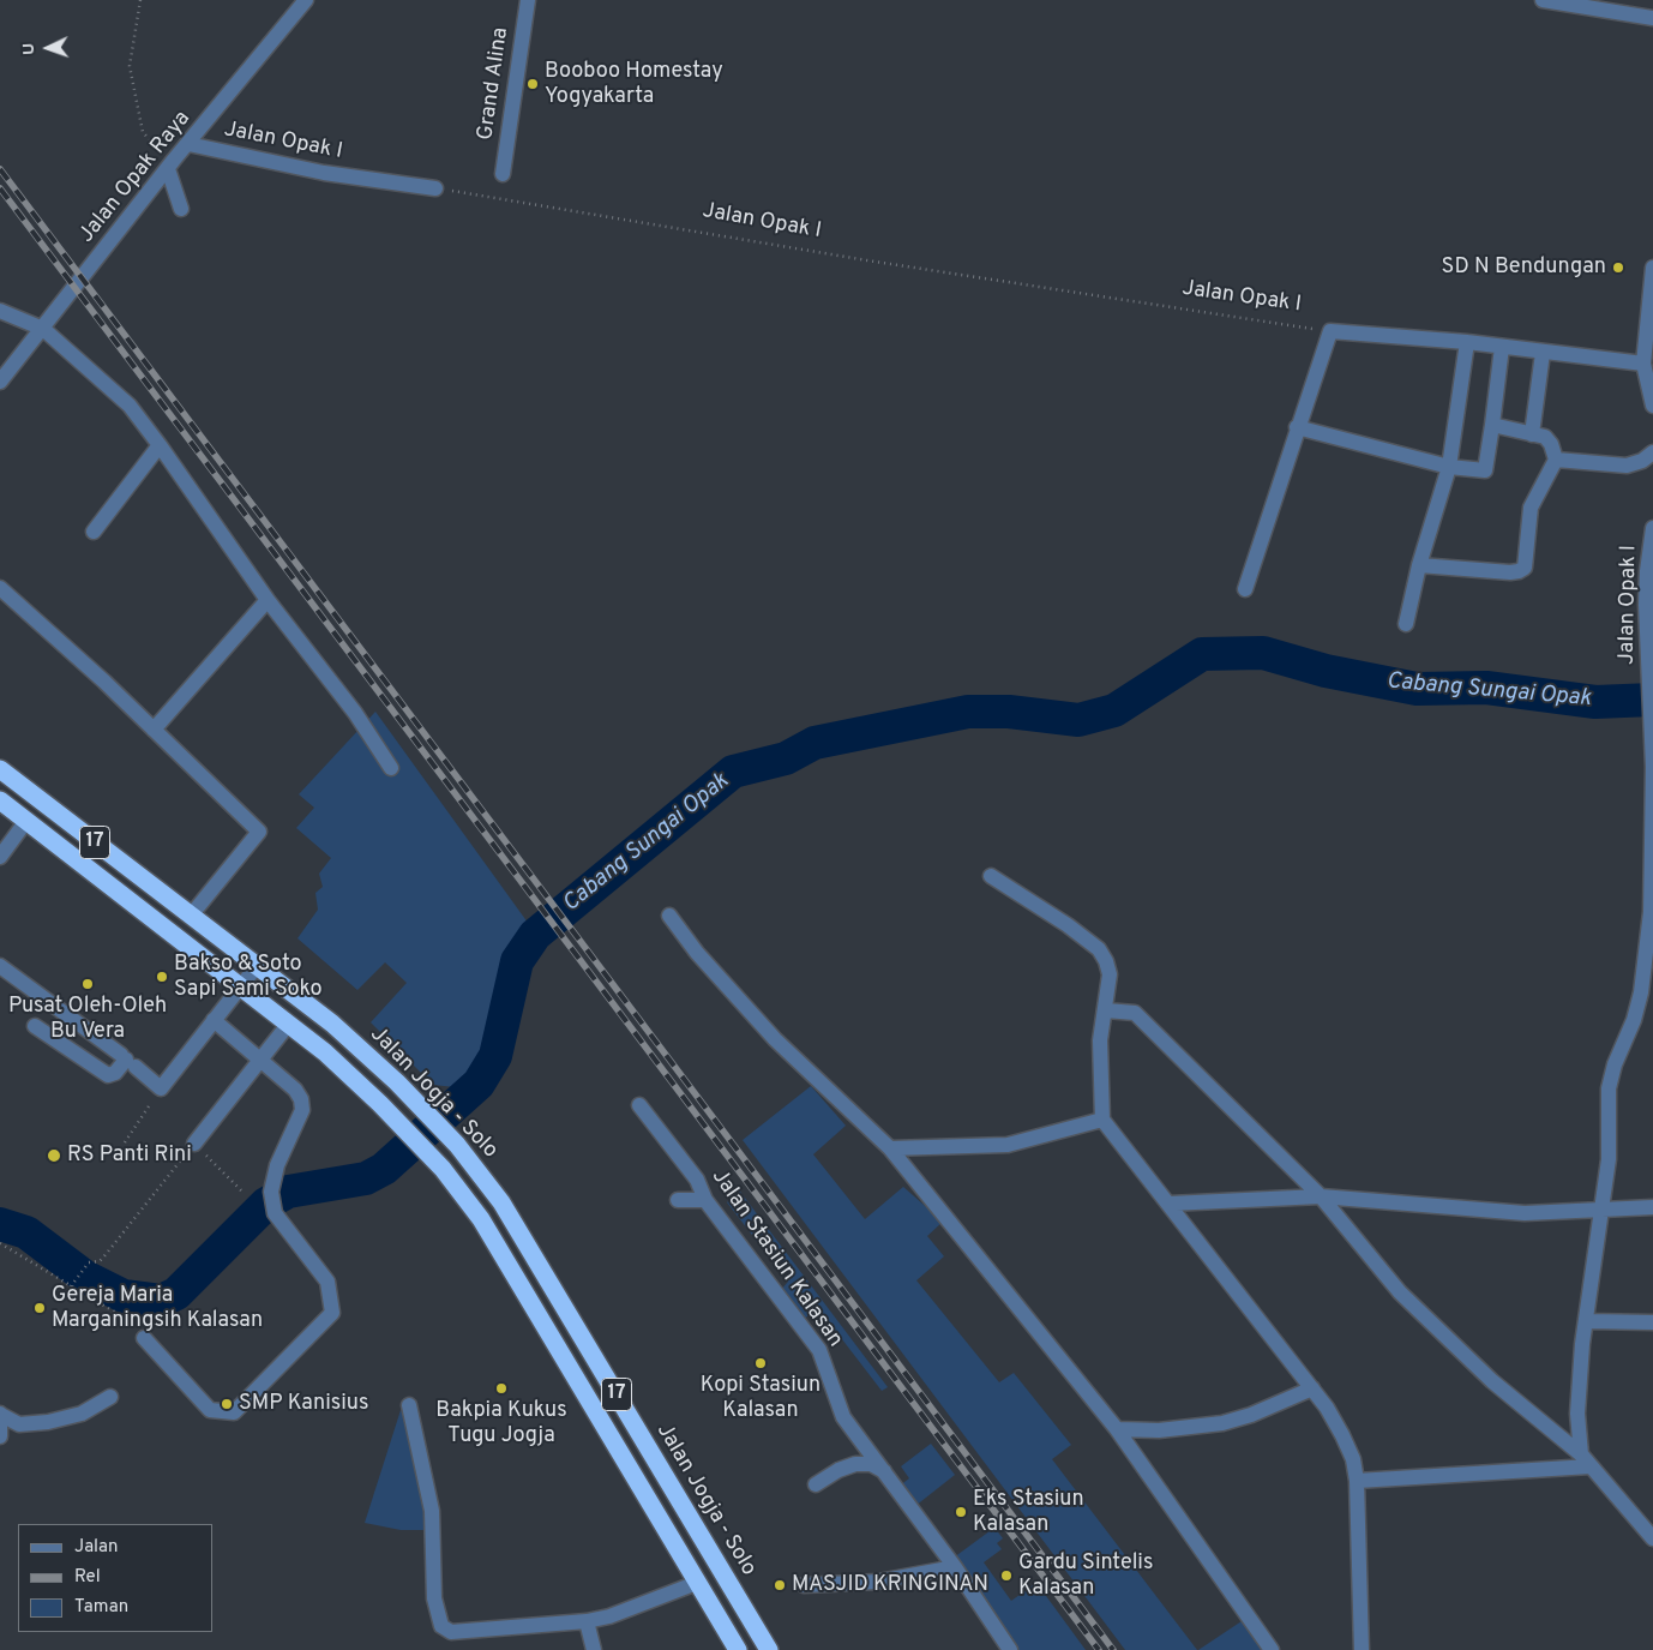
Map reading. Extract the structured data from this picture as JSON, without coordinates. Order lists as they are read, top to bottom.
{
  "streets": {
    "highway": ["17", "Jalan Jogja - Solo"],
    "street": [
      "Grand Alina",
      "Jalan Opak I",
      "Jalan Opak Raya",
      "Jalan Stasiun Kalasan"
    ]
  },
  "crossings": [
    ["Jalan Opak I", "Jalan Opak Raya"]
  ],
  "water": ["Cabang Sungai Opak"],
  "places": [
    "Booboo Homestay Yogyakarta",
    "SD N Bendungan",
    "Bakso & Soto Sapi Sami Soko",
    "Pusat Oleh-Oleh Bu Vera",
    "RS Panti Rini",
    "Gereja Maria Marganingsih Kalasan",
    "Kopi Stasiun Kalasan",
    "Bakpia Kukus Tugu Jogja",
    "SMP Kanisius",
    "Eks Stasiun Kalasan",
    "Gardu Sintelis Kalasan",
    "MASJID KRINGINAN"
  ],
  "legend": ["Jalan", "Rel", "Taman"],
  "north": "left"
}
